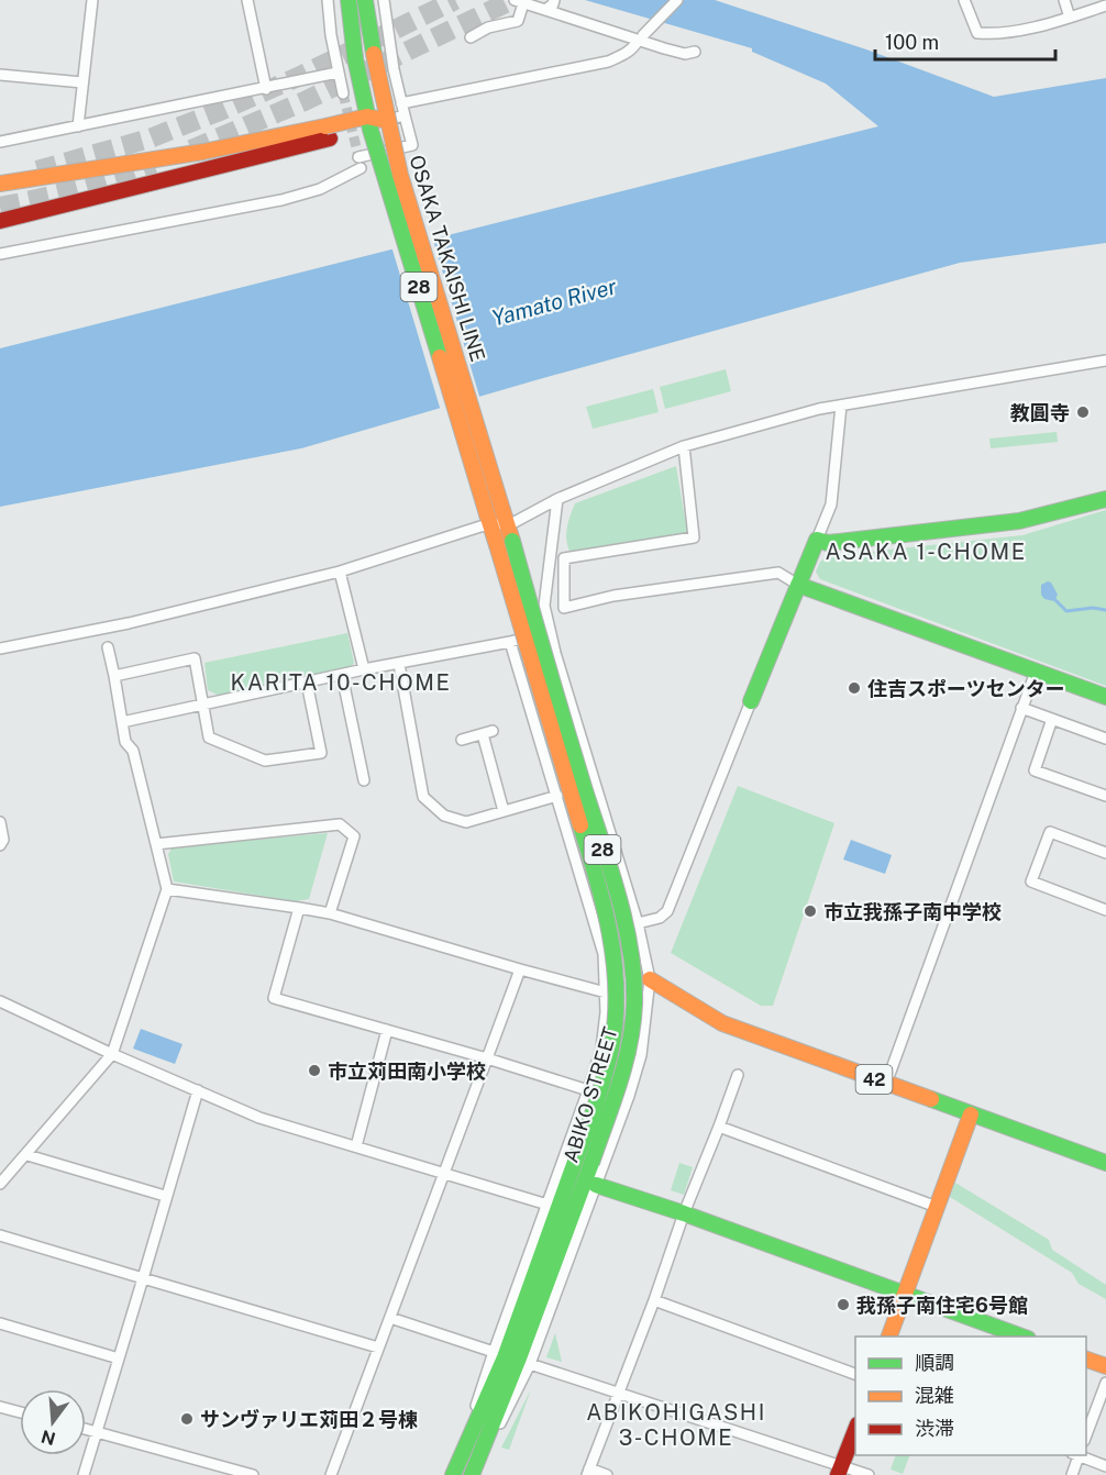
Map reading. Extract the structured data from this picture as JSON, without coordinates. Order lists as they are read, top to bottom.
{
  "streets": {
    "main road": [
      "OSAKA TAKAISHI LINE",
      "28",
      "42",
      "ABIKO STREET"
    ]
  },
  "crossings": [
    ["OSAKA TAKAISHI LINE", "ABIKO STREET"]
  ],
  "districts": ["ASAKA 1-CHOME", "KARITA 10-CHOME", "ABIKOHIGASHI 3-CHOME"],
  "water": ["Yamato River"],
  "places": [
    "教圓寺",
    "住吉スポーツセンター",
    "市立我孫子南中学校",
    "市立苅田南小学校",
    "我孫子南住宅6号館",
    "サンヴァリエ苅田２号棟"
  ],
  "legend": ["順調", "混雑", "渋滞"],
  "scale_bar": "100 m",
  "north": "bottom"
}
